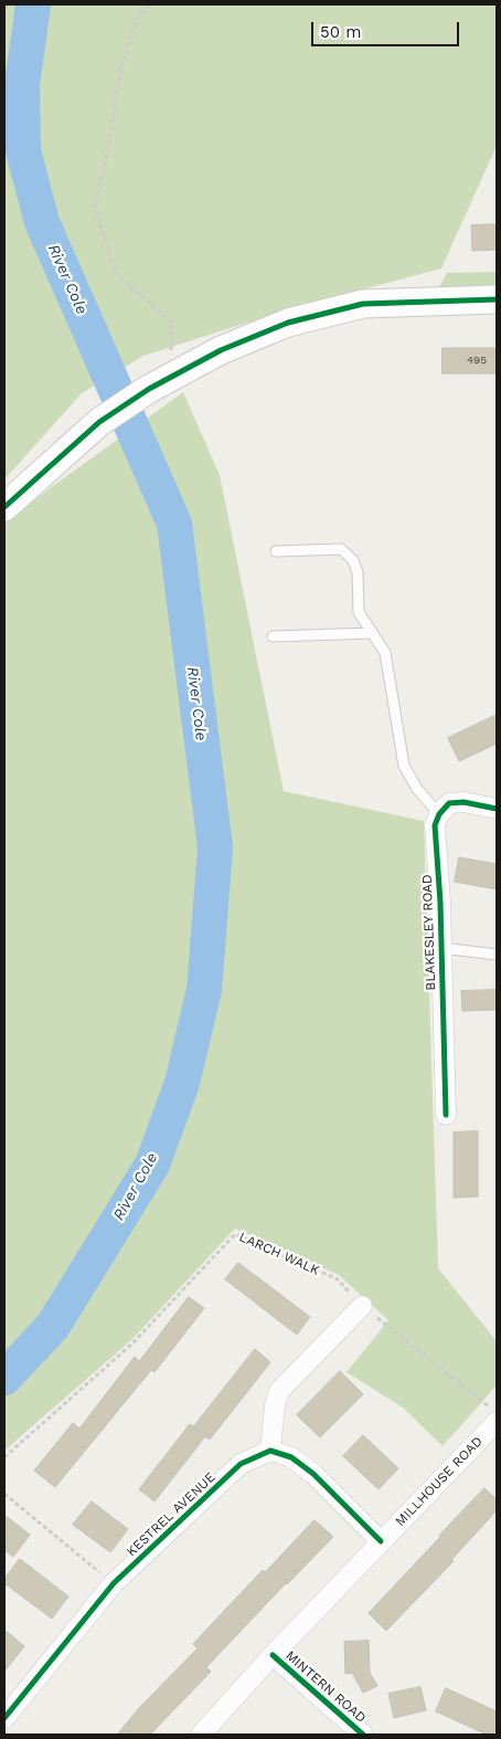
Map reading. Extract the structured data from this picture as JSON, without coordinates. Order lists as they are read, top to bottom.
{
  "streets": {
    "street": [
      "BLAKESLEY ROAD",
      "MILLHOUSE ROAD",
      "KESTREL AVENUE",
      "MINTERN ROAD"
    ],
    "path": ["LARCH WALK"]
  },
  "crossings": [
    ["MILLHOUSE ROAD", "MINTERN ROAD"]
  ],
  "water": ["River Cole"],
  "house_numbers": ["495"],
  "scale_bar": "50 m"
}
